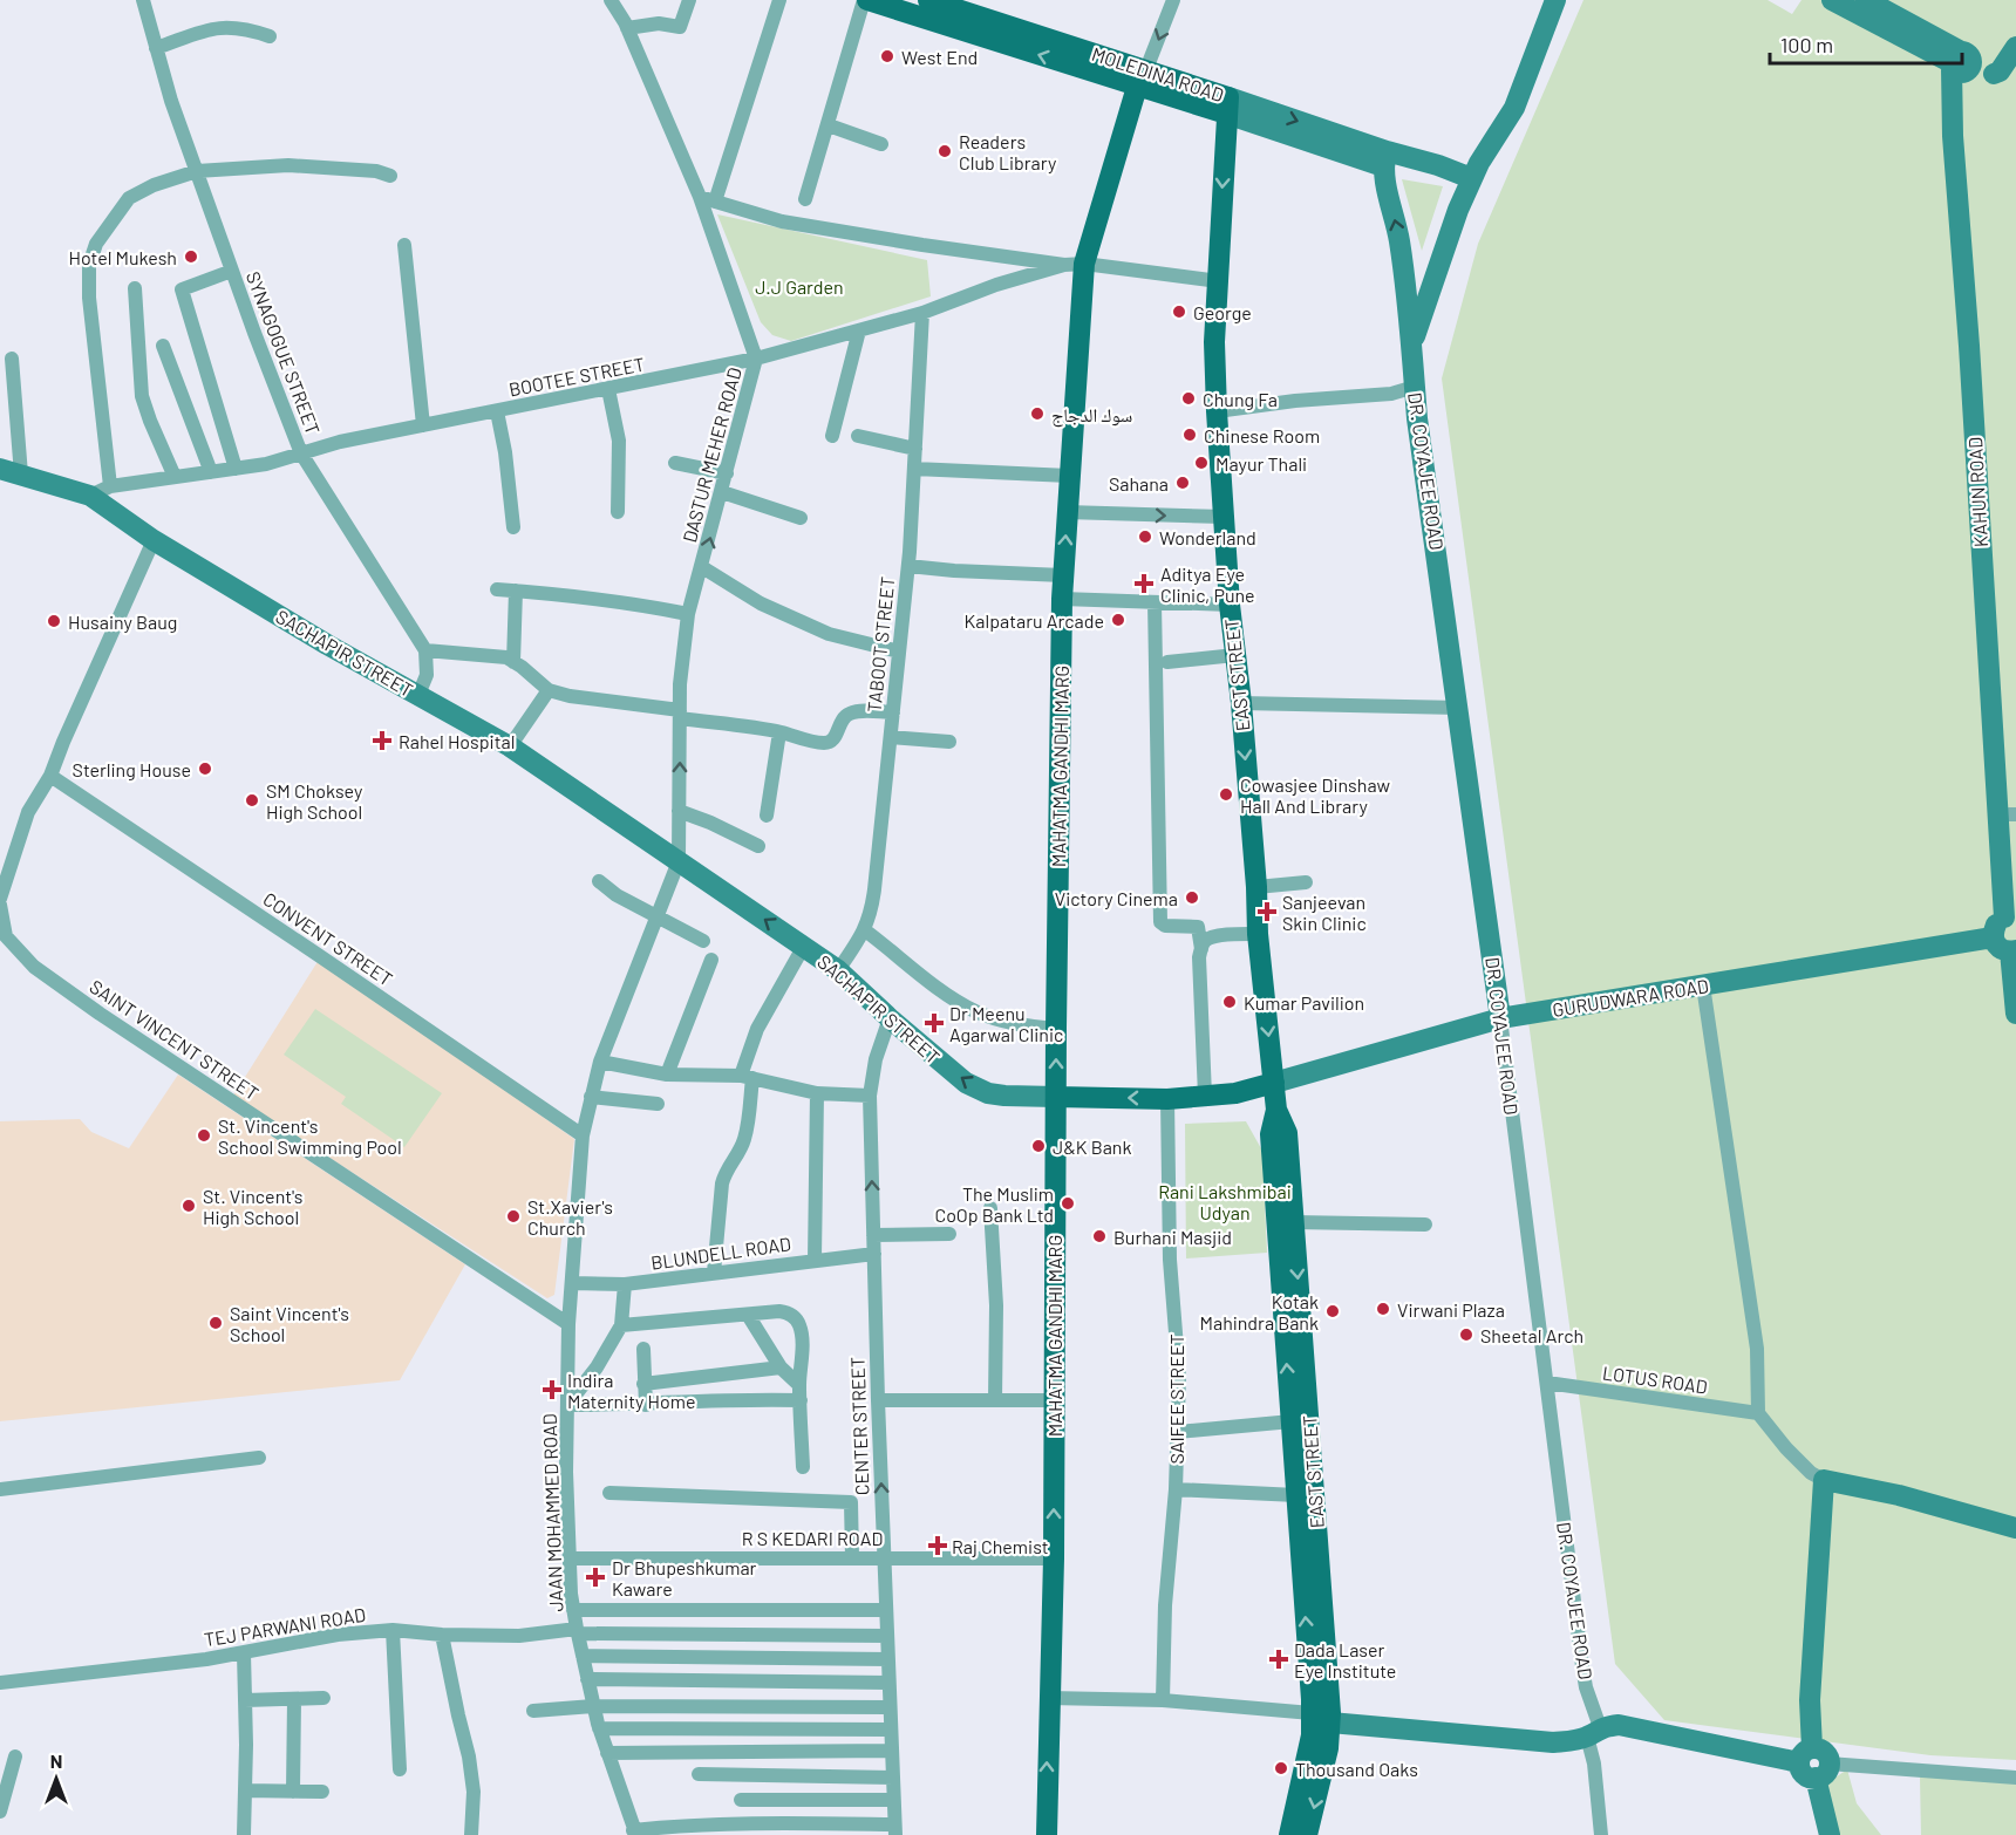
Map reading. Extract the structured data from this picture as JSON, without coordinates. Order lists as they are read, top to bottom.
{
  "streets": {
    "main road": ["MOLEDINA ROAD", "EAST STREET", "MAHATMA GANDHI MARG"],
    "street": [
      "SYNAGOGUE STREET",
      "BOOTEE STREET",
      "DASTUR MEHER ROAD",
      "DR. COYAJEE ROAD",
      "KAHUN ROAD",
      "TABOOT STREET",
      "SACHAPIR STREET",
      "CONVENT STREET",
      "GURUDWARA ROAD",
      "SAINT VINCENT STREET",
      "BLUNDELL ROAD",
      "LOTUS ROAD",
      "SAIFEE STREET",
      "CENTER STREET",
      "JAAN MOHAMMED ROAD",
      "R S KEDARI ROAD",
      "TEJ PARWANI ROAD"
    ]
  },
  "crossings": [
    ["MOLEDINA ROAD", "EAST STREET"],
    ["MOLEDINA ROAD", "MAHATMA GANDHI MARG"],
    ["SYNAGOGUE STREET", "BOOTEE STREET"],
    ["BOOTEE STREET", "DASTUR MEHER ROAD"],
    ["BOOTEE STREET", "TABOOT STREET"],
    ["BOOTEE STREET", "SACHAPIR STREET"],
    ["BOOTEE STREET", "MAHATMA GANDHI MARG"],
    ["DASTUR MEHER ROAD", "SACHAPIR STREET"],
    ["DASTUR MEHER ROAD", "JAAN MOHAMMED ROAD"],
    ["DR. COYAJEE ROAD", "GURUDWARA ROAD"],
    ["DR. COYAJEE ROAD", "LOTUS ROAD"],
    ["TABOOT STREET", "SACHAPIR STREET"],
    ["SACHAPIR STREET", "MAHATMA GANDHI MARG"],
    ["SACHAPIR STREET", "BLUNDELL ROAD"],
    ["SACHAPIR STREET", "CENTER STREET"],
    ["SACHAPIR STREET", "JAAN MOHAMMED ROAD"],
    ["EAST STREET", "GURUDWARA ROAD"],
    ["MAHATMA GANDHI MARG", "R S KEDARI ROAD"],
    ["CONVENT STREET", "JAAN MOHAMMED ROAD"],
    ["SAINT VINCENT STREET", "JAAN MOHAMMED ROAD"],
    ["BLUNDELL ROAD", "CENTER STREET"],
    ["BLUNDELL ROAD", "JAAN MOHAMMED ROAD"],
    ["CENTER STREET", "R S KEDARI ROAD"],
    ["CENTER STREET", "TEJ PARWANI ROAD"],
    ["JAAN MOHAMMED ROAD", "R S KEDARI ROAD"],
    ["JAAN MOHAMMED ROAD", "TEJ PARWANI ROAD"]
  ],
  "parks": ["J.J Garden", "Rani Lakshmibai Udyan"],
  "places": {
    "other": [
      "West End",
      "Readers Club Library",
      "Hotel Mukesh",
      "George",
      "Chung Fa",
      "سوك الدجاج",
      "Chinese Room",
      "Mayur Thali",
      "Sahana",
      "Wonderland",
      "Kalpataru Arcade",
      "Husainy Baug",
      "Sterling House",
      "Cowasjee Dinshaw Hall And Library",
      "SM Choksey High School",
      "Victory Cinema",
      "Kumar Pavilion",
      "St. Vincent's School Swimming Pool",
      "J&K Bank",
      "The Muslim CoOp Bank Ltd",
      "St. Vincent's High School",
      "St.Xavier's Church",
      "Burhani Masjid",
      "Virwani Plaza",
      "Kotak Mahindra Bank",
      "Saint Vincent's School",
      "Sheetal Arch",
      "Thousand Oaks"
    ],
    "health": [
      "Aditya Eye Clinic, Pune",
      "Rahel Hospital",
      "Sanjeevan Skin Clinic",
      "Dr Meenu Agarwal Clinic",
      "Indira Maternity Home",
      "Raj Chemist",
      "Dr Bhupeshkumar Kaware",
      "Dada Laser Eye Institute"
    ]
  },
  "scale_bar": "100 m",
  "north": "top"
}
